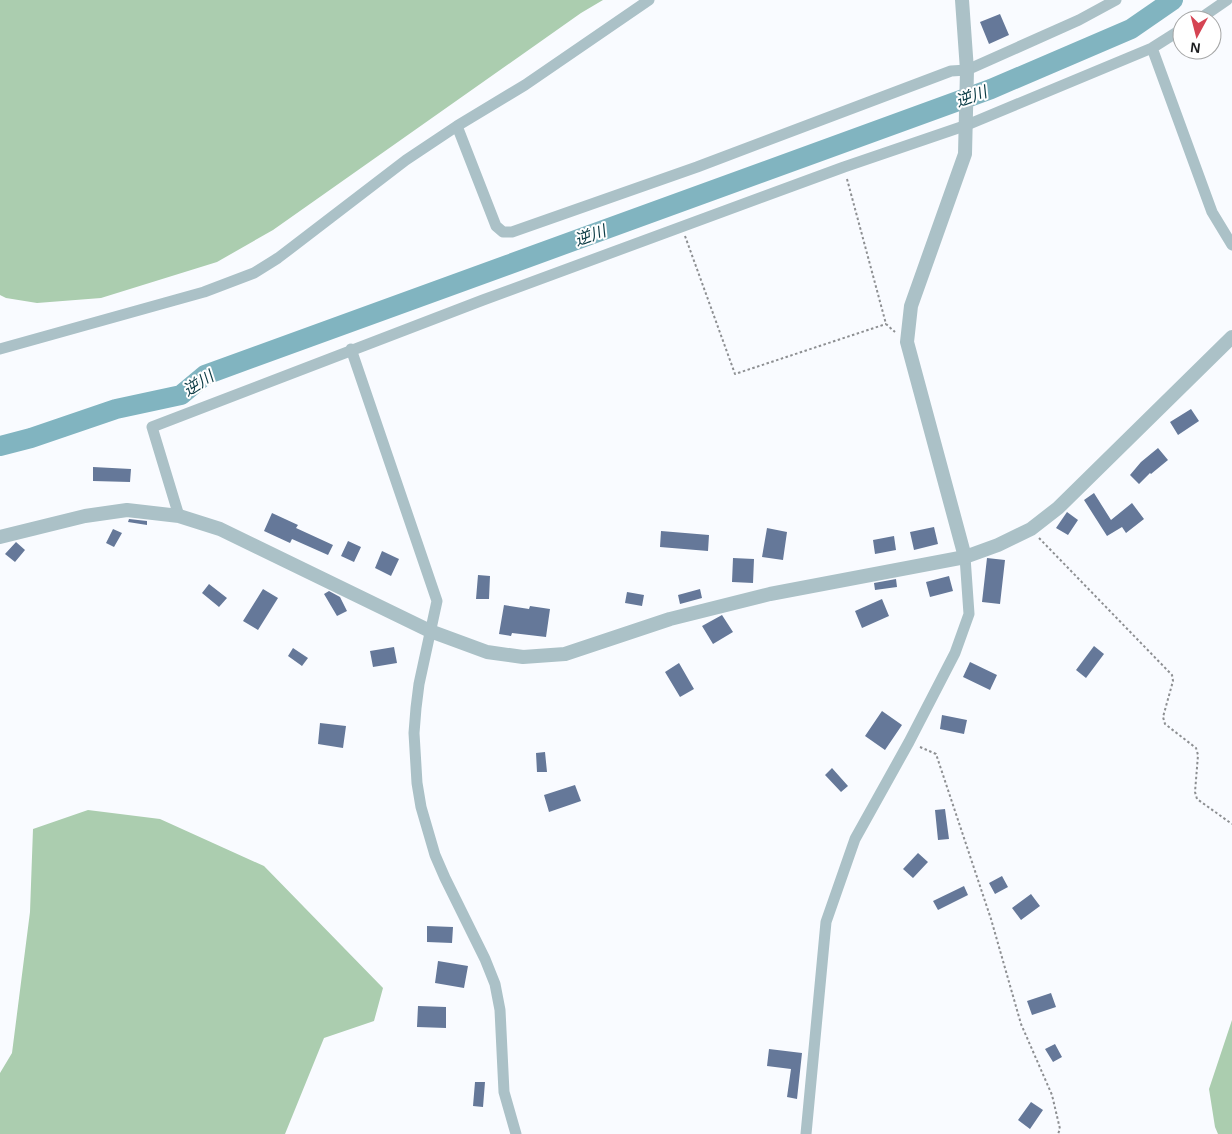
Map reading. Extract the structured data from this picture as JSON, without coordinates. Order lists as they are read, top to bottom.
{
  "water": ["逆川"],
  "north": "bottom"
}
